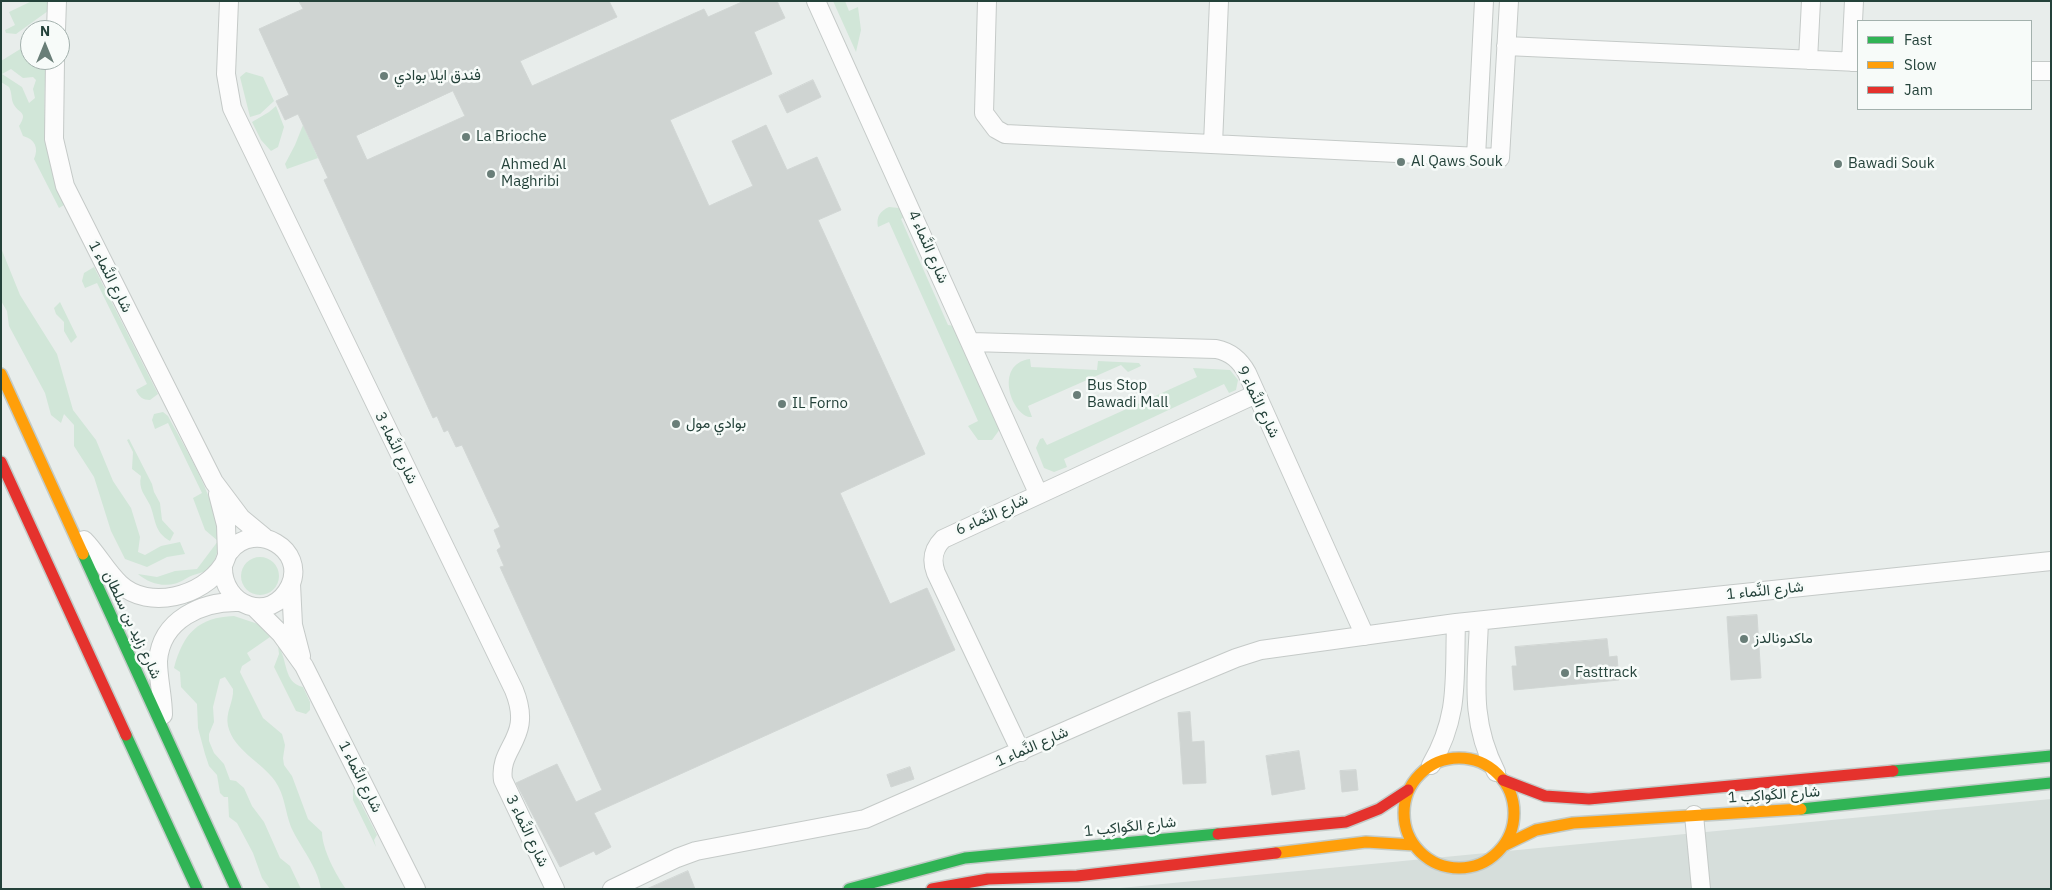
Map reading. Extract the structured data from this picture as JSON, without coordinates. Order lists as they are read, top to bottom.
{
  "streets": {
    "main road": ["شارع زايد بن سلطان", "شارع الكَواكِب 1"],
    "street": [
      "شارع النَّماء 4",
      "شارع النَّماء 1",
      "شارع النَّماء 9",
      "شارع النَّماء 3",
      "شارع النَّماء 6"
    ]
  },
  "crossings": [
    ["شارع النَّماء 4", "شارع النَّماء 9"],
    ["شارع النَّماء 4", "شارع النَّماء 6"],
    ["شارع النَّماء 1", "شارع النَّماء 9"],
    ["شارع النَّماء 1", "شارع النَّماء 6"],
    ["شارع النَّماء 9", "شارع النَّماء 6"]
  ],
  "places": [
    "فندق ايلا بوادي",
    "La Brioche",
    "Al Qaws Souk",
    "Bawadi Souk",
    "Ahmed Al Maghribi",
    "Bus Stop Bawadi Mall",
    "IL Forno",
    "بوادي مول",
    "ماكدونالدز",
    "Fasttrack"
  ],
  "legend": ["Fast", "Slow", "Jam"],
  "north": "top"
}
